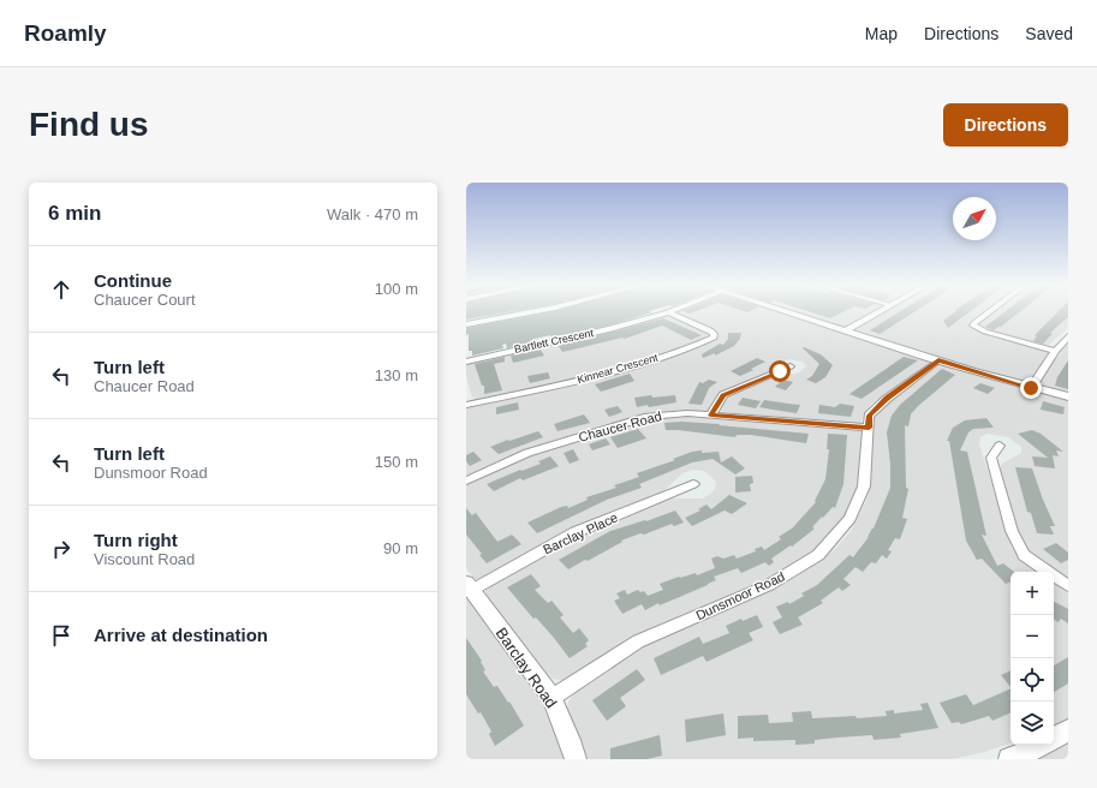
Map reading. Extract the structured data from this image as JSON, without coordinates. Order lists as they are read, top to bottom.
{
  "streets": {
    "street": [
      "Bartlett Crescent",
      "Kinnear Crescent",
      "Chaucer Road",
      "Barclay Place",
      "Dunsmoor Road",
      "Barclay Road"
    ]
  },
  "crossings": [
    ["Bartlett Crescent", "Kinnear Crescent"],
    ["Chaucer Road", "Dunsmoor Road"],
    ["Barclay Place", "Barclay Road"],
    ["Dunsmoor Road", "Barclay Road"]
  ],
  "north": "top right",
  "page": {
    "header": "Roamly",
    "nav": ["Map", "Directions", "Saved"],
    "buttons": "Directions",
    "title": "Find us",
    "heading": ["6 min", "Walk · 470 m"],
    "list": [
      ["Continue", "Chaucer Court", "100 m"],
      ["Turn left", "Chaucer Road", "130 m"],
      ["Turn left", "Dunsmoor Road", "150 m"],
      ["Turn right", "Viscount Road", "90 m"],
      "Arrive at destination"
    ],
    "map_buttons": ["+", "−"]
  }
}
